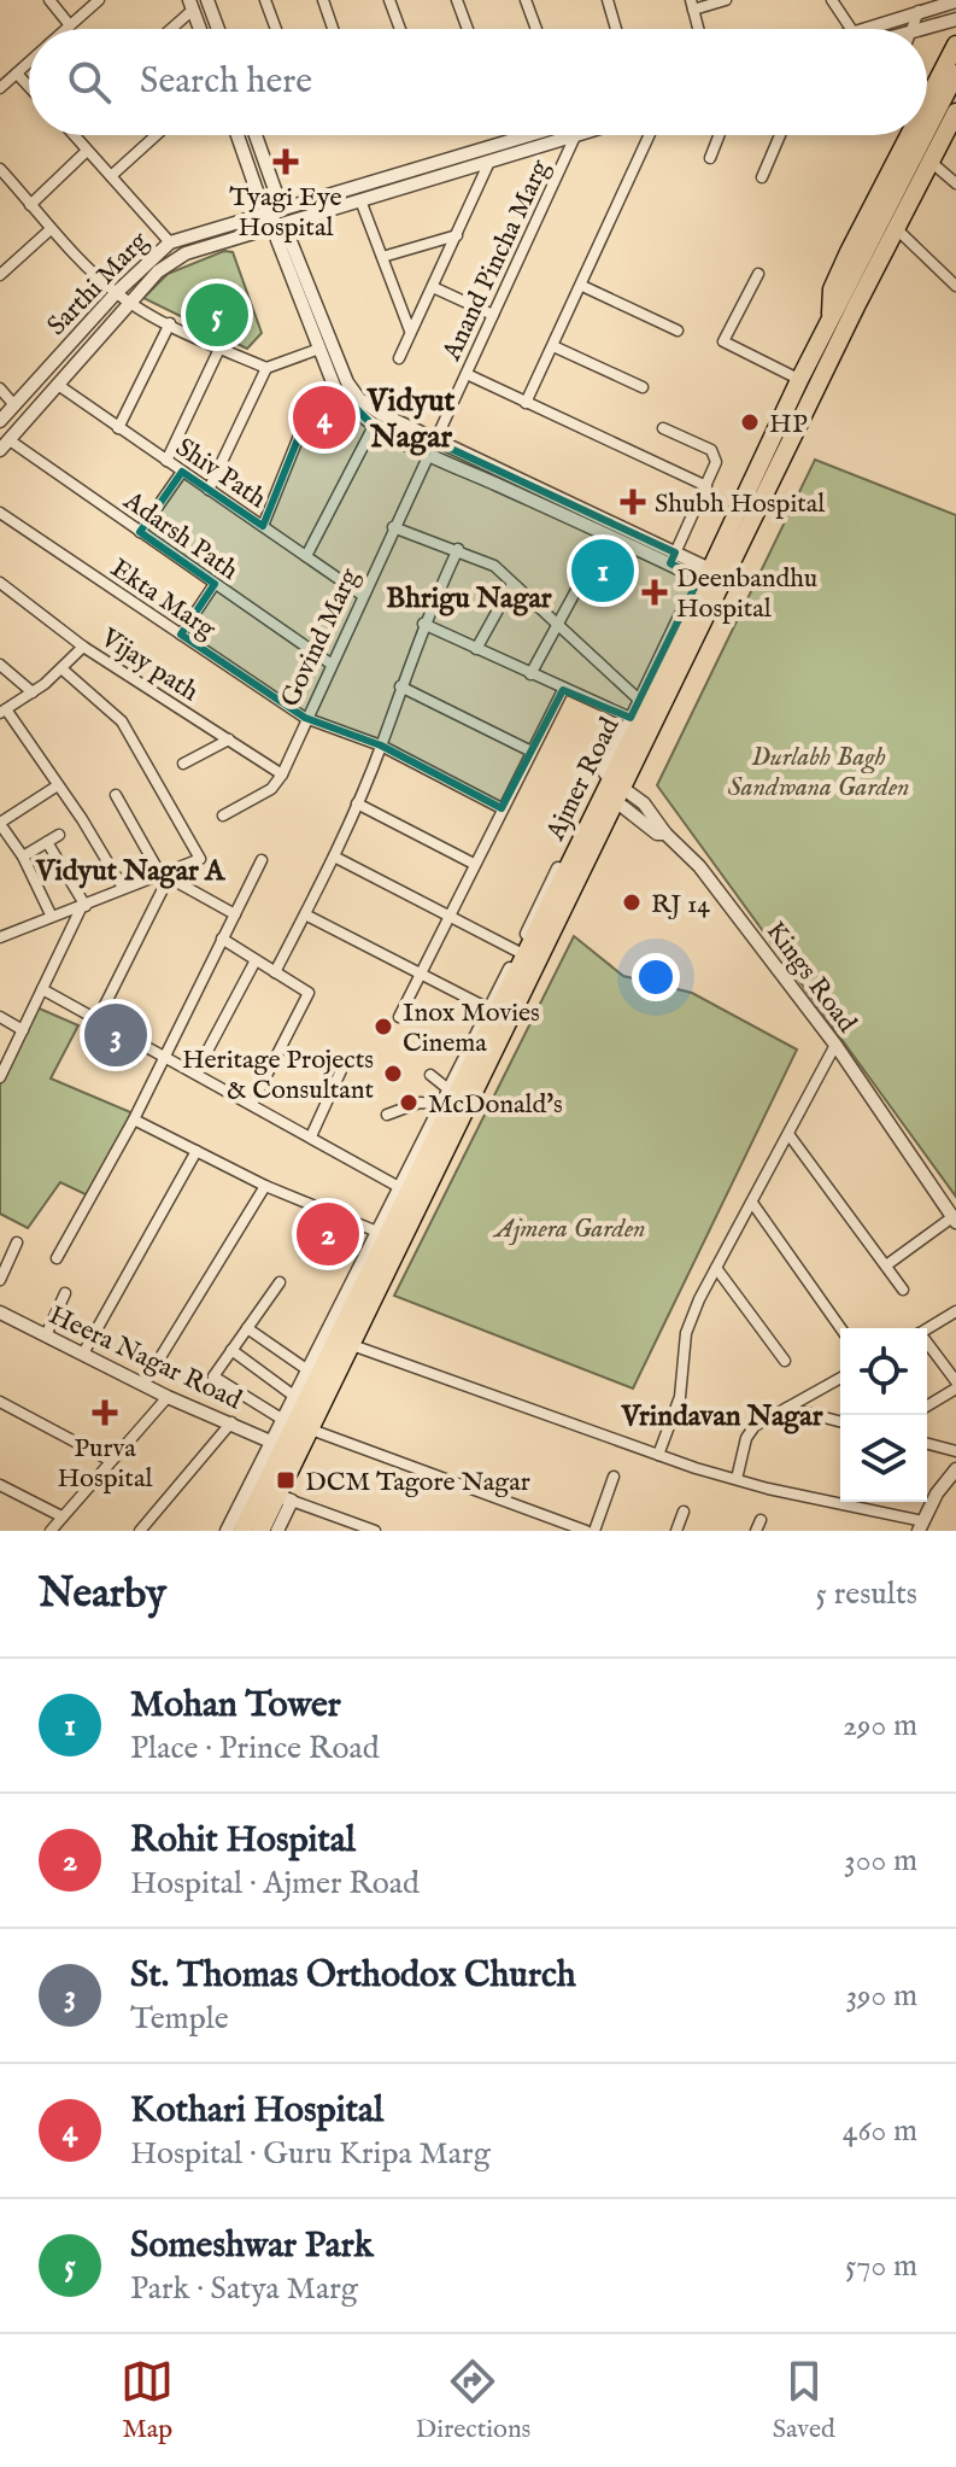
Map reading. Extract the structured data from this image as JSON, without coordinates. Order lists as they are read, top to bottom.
{
  "streets": {
    "highway": ["Ajmer Road"],
    "street": [
      "Anand Pincha Marg",
      "Sarthi Marg",
      "Shiv Path",
      "Adarsh Path",
      "Ekta Marg",
      "Govind Marg",
      "Vijay path",
      "Kings Road",
      "Heera Nagar Road"
    ]
  },
  "crossings": [
    ["Anand Pincha Marg", "Govind Marg"],
    ["Shiv Path", "Govind Marg"],
    ["Adarsh Path", "Govind Marg"],
    ["Ekta Marg", "Govind Marg"],
    ["Govind Marg", "Vijay path"],
    ["Ajmer Road", "Kings Road"],
    ["Ajmer Road", "Heera Nagar Road"]
  ],
  "districts": [
    "Vidyut Nagar",
    "Bhrigu Nagar",
    "Vidyut Nagar A",
    "Vrindavan Nagar"
  ],
  "parks": ["Durlabh Bagh Sandwana Garden", "Ajmera Garden"],
  "places": {
    "health": [
      "Tyagi Eye Hospital",
      "Shubh Hospital",
      "Deenbandhu Hospital",
      "Purva Hospital"
    ],
    "other": [
      "HP",
      "RJ 14",
      "Inox Movies Cinema",
      "Heritage Projects & Consultant",
      "McDonald's"
    ],
    "transit": ["DCM Tagore Nagar"]
  },
  "page": {
    "search": "Search here",
    "pins": [
      "5",
      "4",
      "1",
      "3",
      "2"
    ],
    "heading": ["Nearby", "5 results"],
    "list": [
      {
        "mark": "1",
        "name": "Mohan Tower",
        "note": "Place · Prince Road",
        "value": "290 m"
      },
      {
        "mark": "2",
        "name": "Rohit Hospital",
        "note": "Hospital · Ajmer Road",
        "value": "300 m"
      },
      {
        "mark": "3",
        "name": "St. Thomas Orthodox Church",
        "note": "Temple",
        "value": "390 m"
      },
      {
        "mark": "4",
        "name": "Kothari Hospital",
        "note": "Hospital · Guru Kripa Marg",
        "value": "460 m"
      },
      {
        "mark": "5",
        "name": "Someshwar Park",
        "note": "Park · Satya Marg",
        "value": "570 m"
      }
    ],
    "nav": ["Map", "Directions", "Saved"]
  }
}
